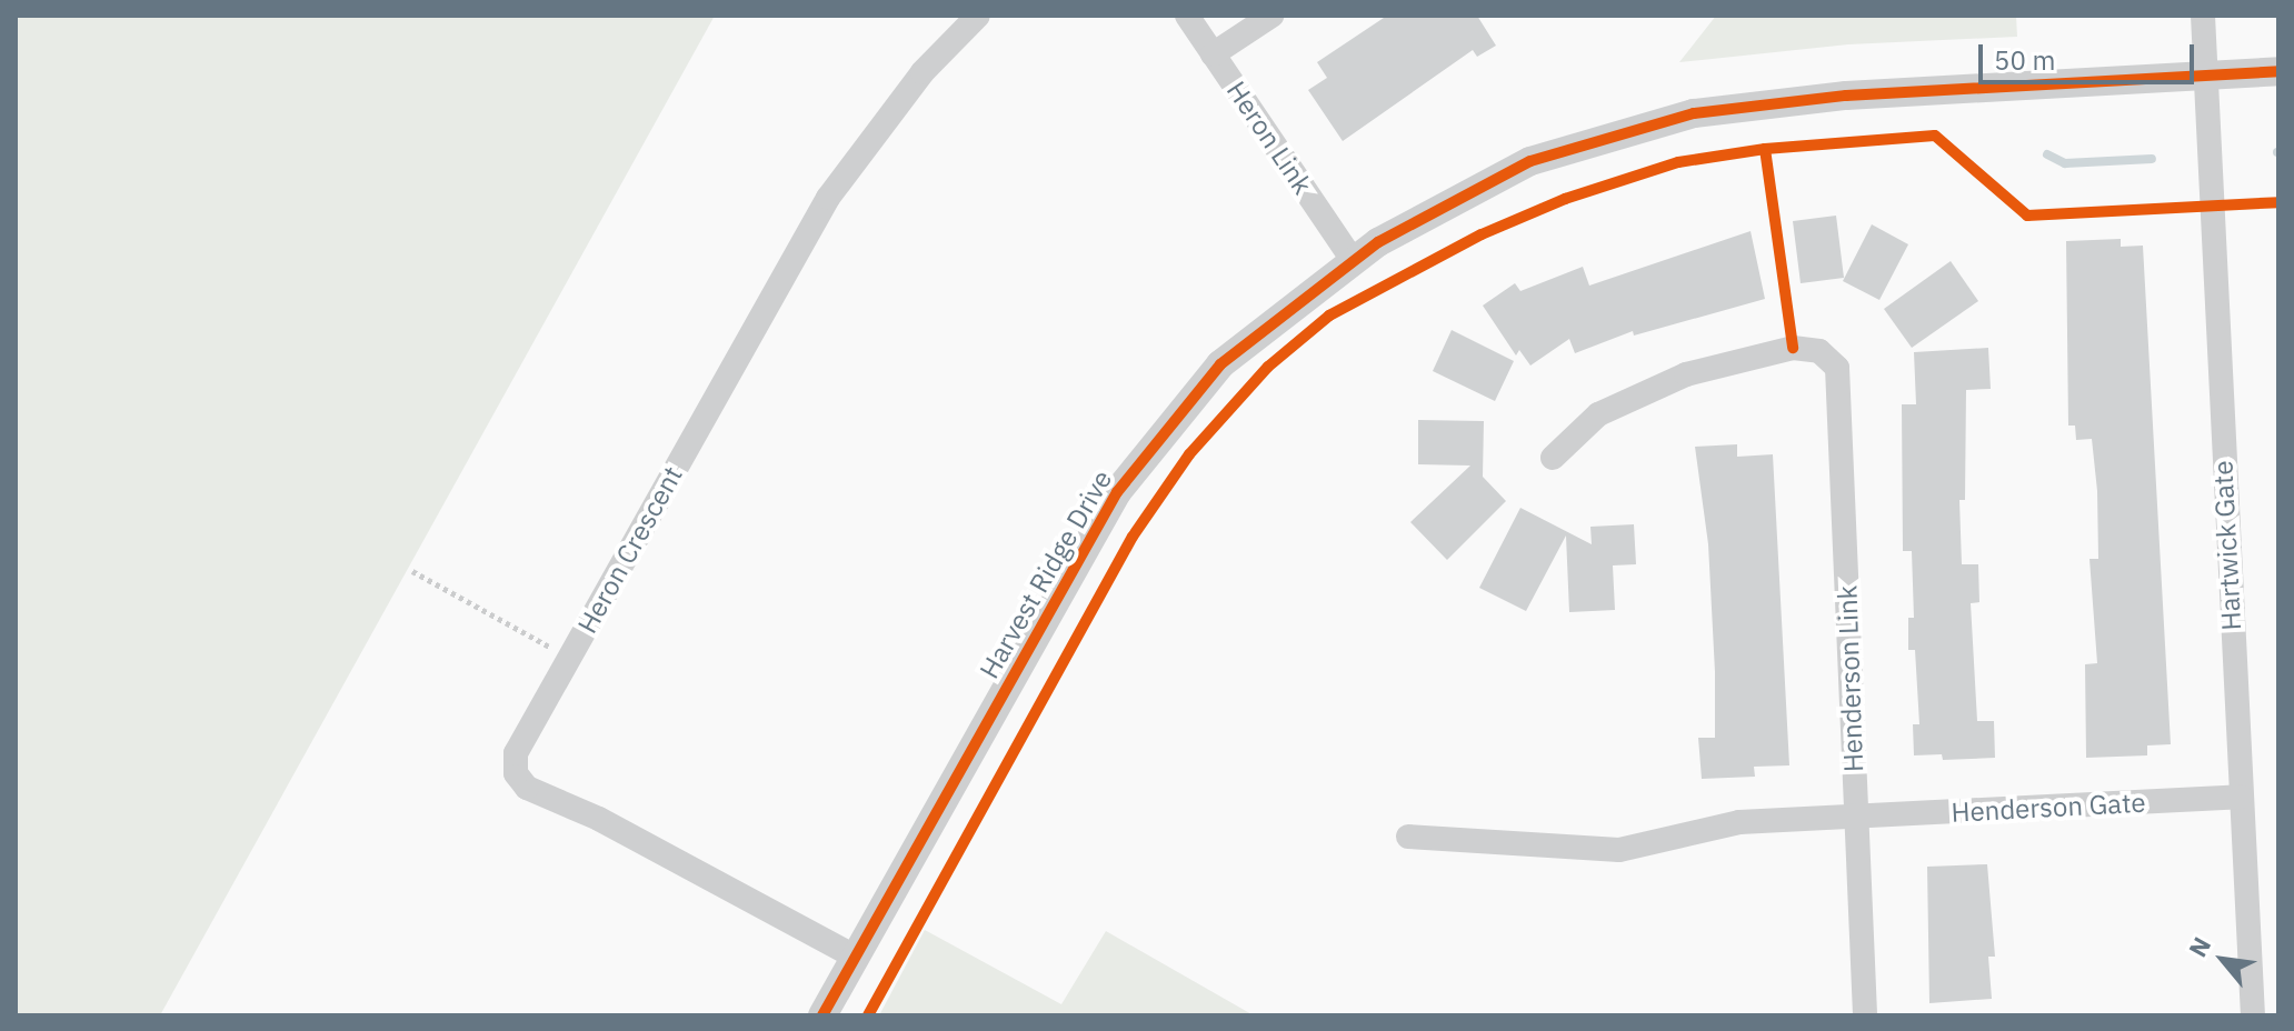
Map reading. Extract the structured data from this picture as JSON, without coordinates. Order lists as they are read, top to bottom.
{
  "streets": {
    "street": [
      "Heron Link",
      "Hartwick Gate",
      "Heron Crescent",
      "Harvest Ridge Drive",
      "Henderson Link",
      "Henderson Gate"
    ]
  },
  "crossings": [
    ["Heron Link", "Harvest Ridge Drive"],
    ["Hartwick Gate", "Harvest Ridge Drive"],
    ["Hartwick Gate", "Henderson Gate"],
    ["Heron Crescent", "Harvest Ridge Drive"],
    ["Henderson Link", "Henderson Gate"]
  ],
  "scale_bar": "50 m",
  "north": "top left"
}
